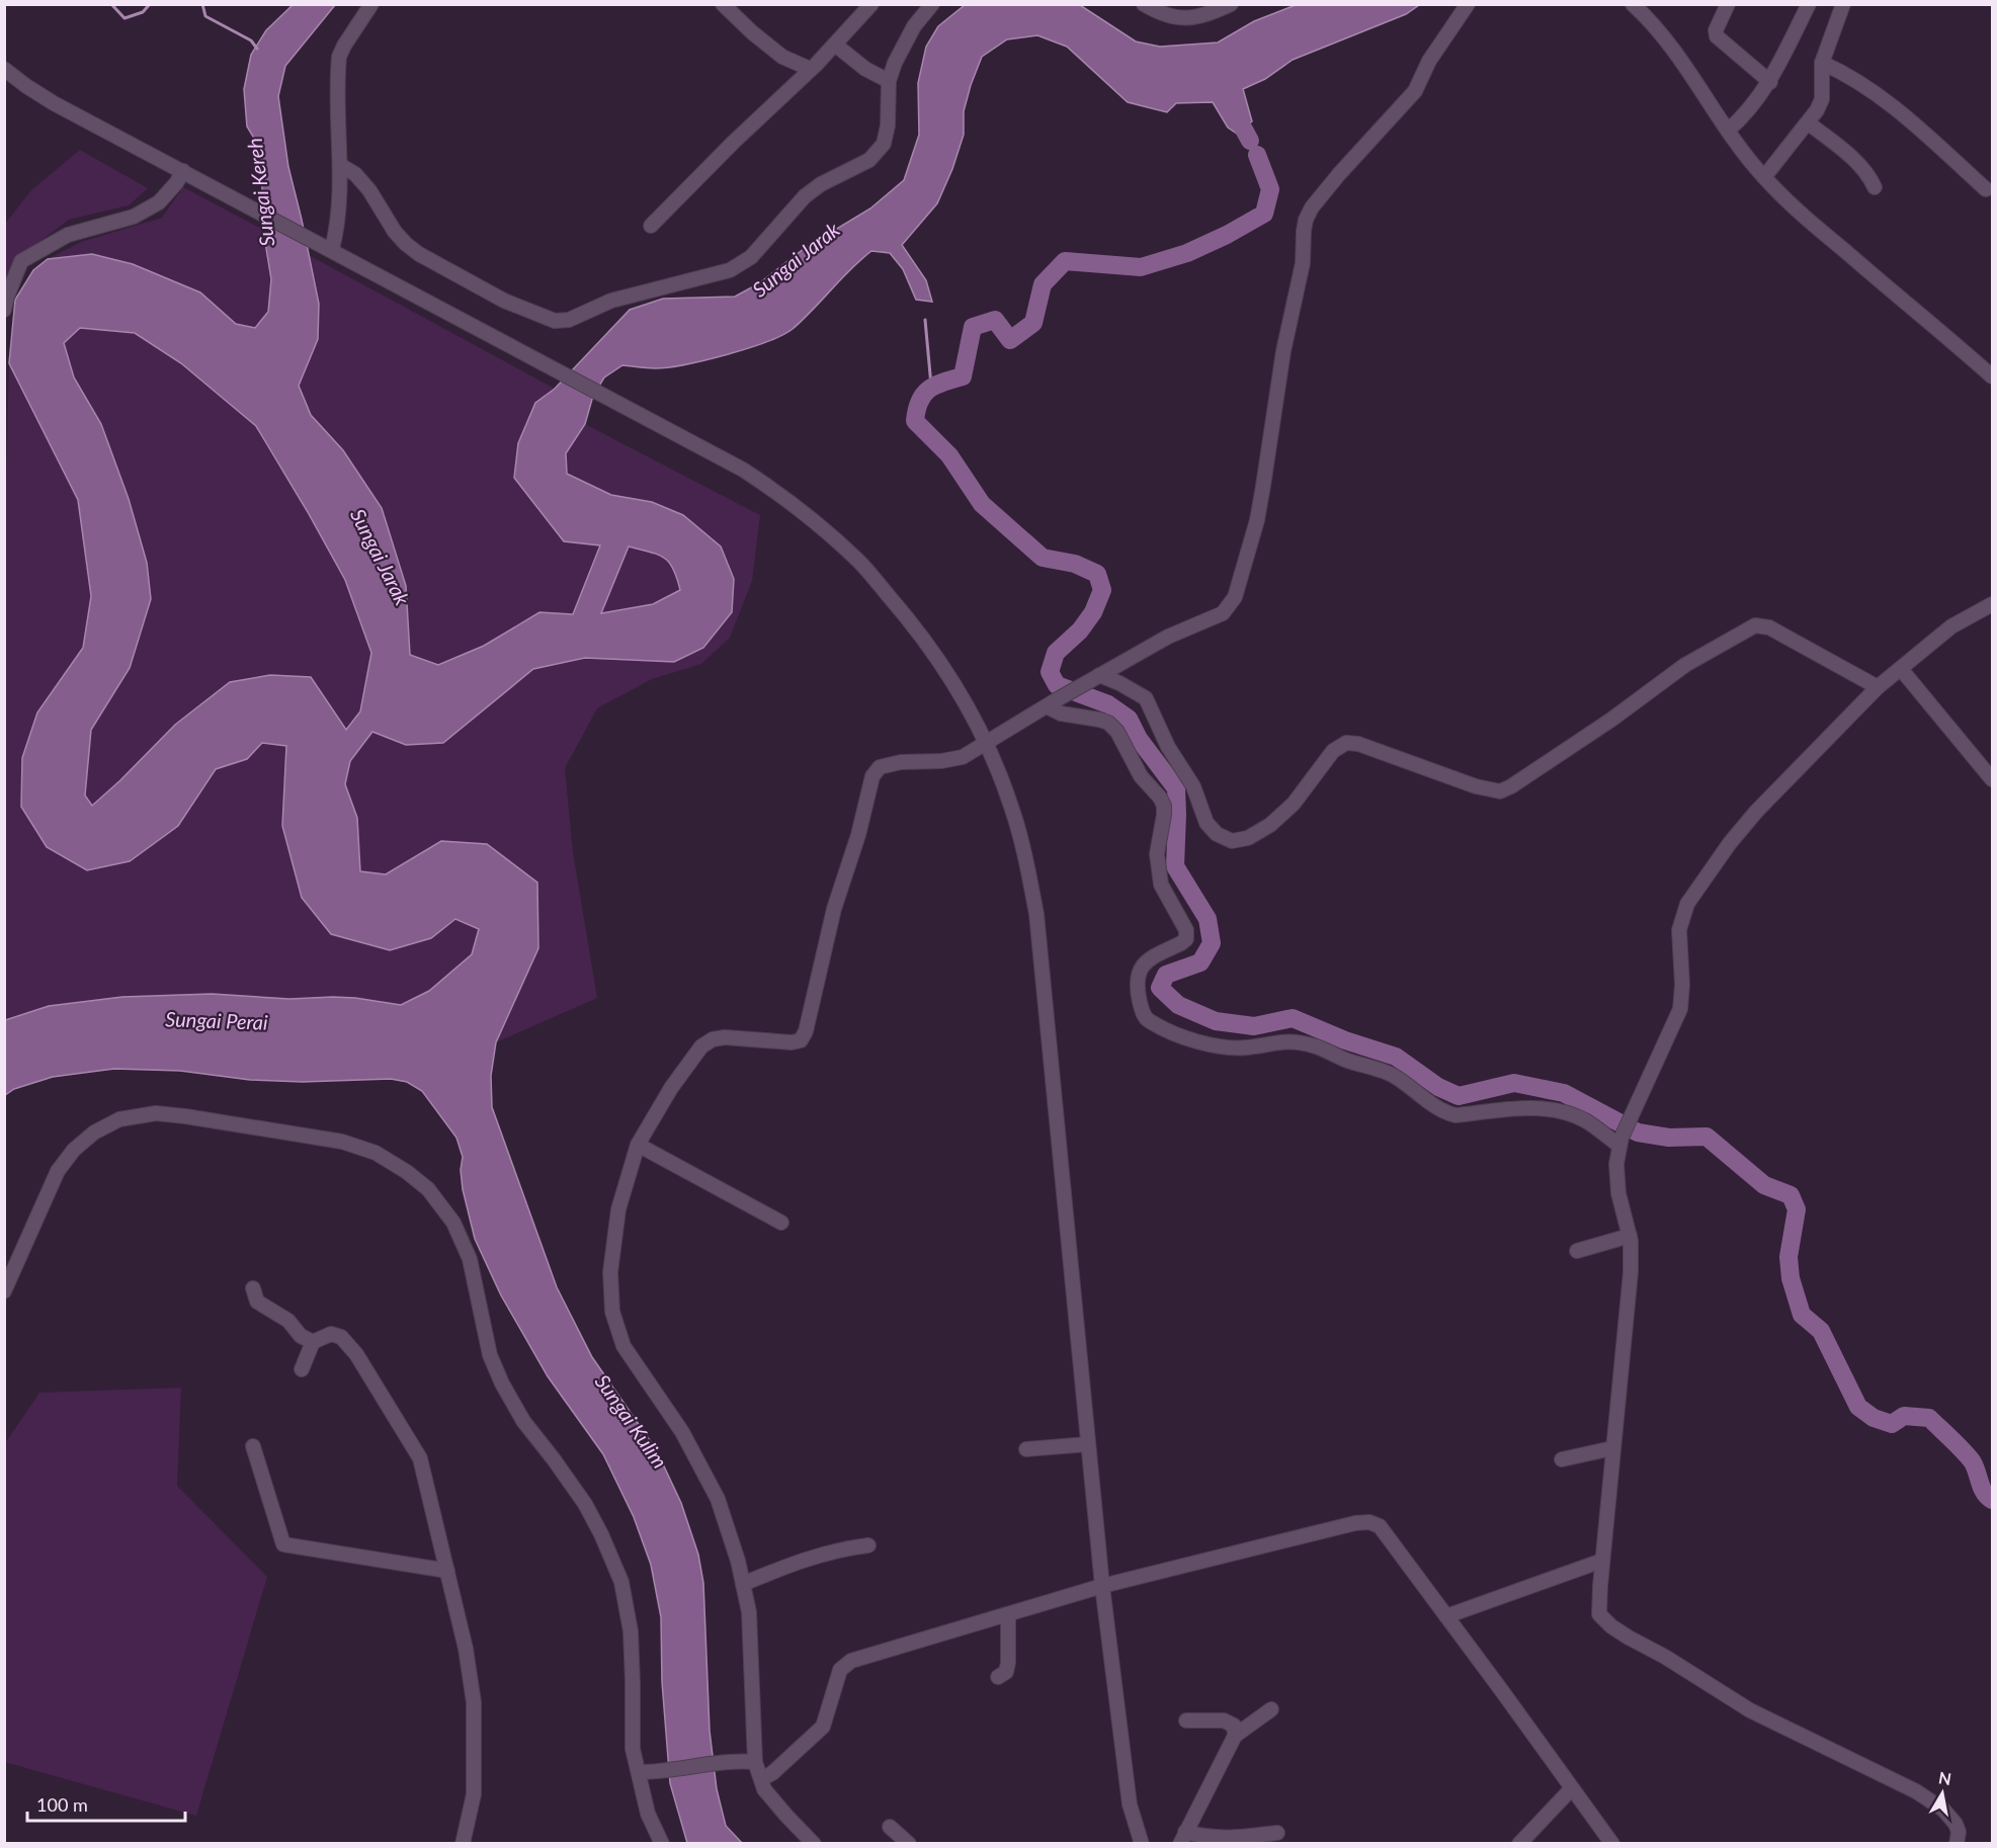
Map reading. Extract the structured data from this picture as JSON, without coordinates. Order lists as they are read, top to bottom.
{
  "water": [
    "Sungai Kereh",
    "Sungai Jarak",
    "Sungai Perai",
    "Sungai Kulim"
  ],
  "scale_bar": "100 m",
  "north": "top"
}
